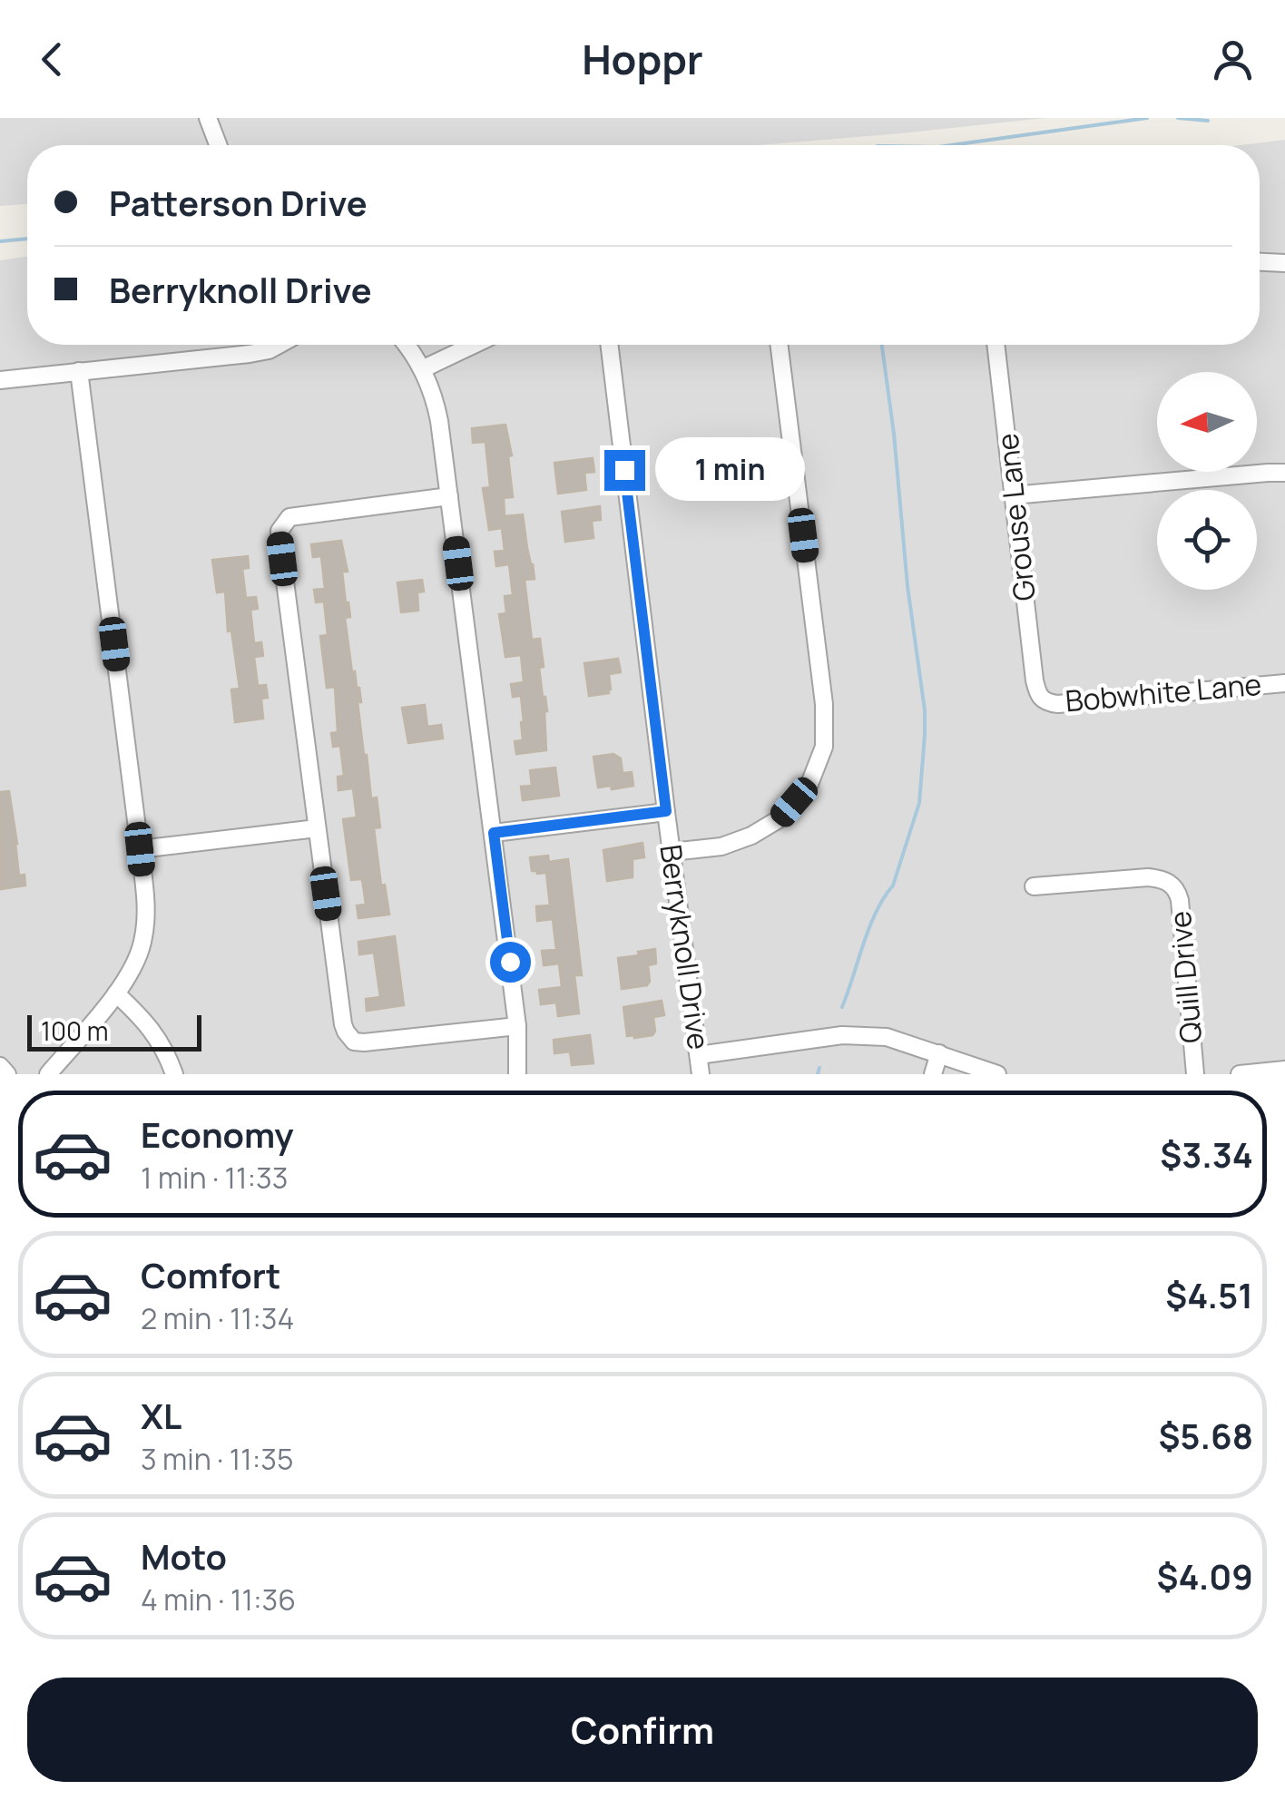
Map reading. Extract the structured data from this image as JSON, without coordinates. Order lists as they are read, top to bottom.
{
  "streets": {
    "street": [
      "Grouse Lane",
      "Bobwhite Lane",
      "Berryknoll Drive",
      "Quill Drive"
    ]
  },
  "crossings": [
    ["Grouse Lane", "Bobwhite Lane"]
  ],
  "scale_bar": "100 m",
  "north": "left",
  "page": {
    "header": "Hoppr",
    "banner": ["Patterson Drive", "Berryknoll Drive"],
    "bubble": "1 min",
    "scale": "100 m",
    "list": [
      {
        "name": "Economy",
        "note": "1 min · 11:33",
        "value": "$3.34"
      },
      {
        "name": "Comfort",
        "note": "2 min · 11:34",
        "value": "$4.51"
      },
      {
        "name": "XL",
        "note": "3 min · 11:35",
        "value": "$5.68"
      },
      {
        "name": "Moto",
        "note": "4 min · 11:36",
        "value": "$4.09"
      }
    ],
    "buttons": "Confirm"
  }
}
